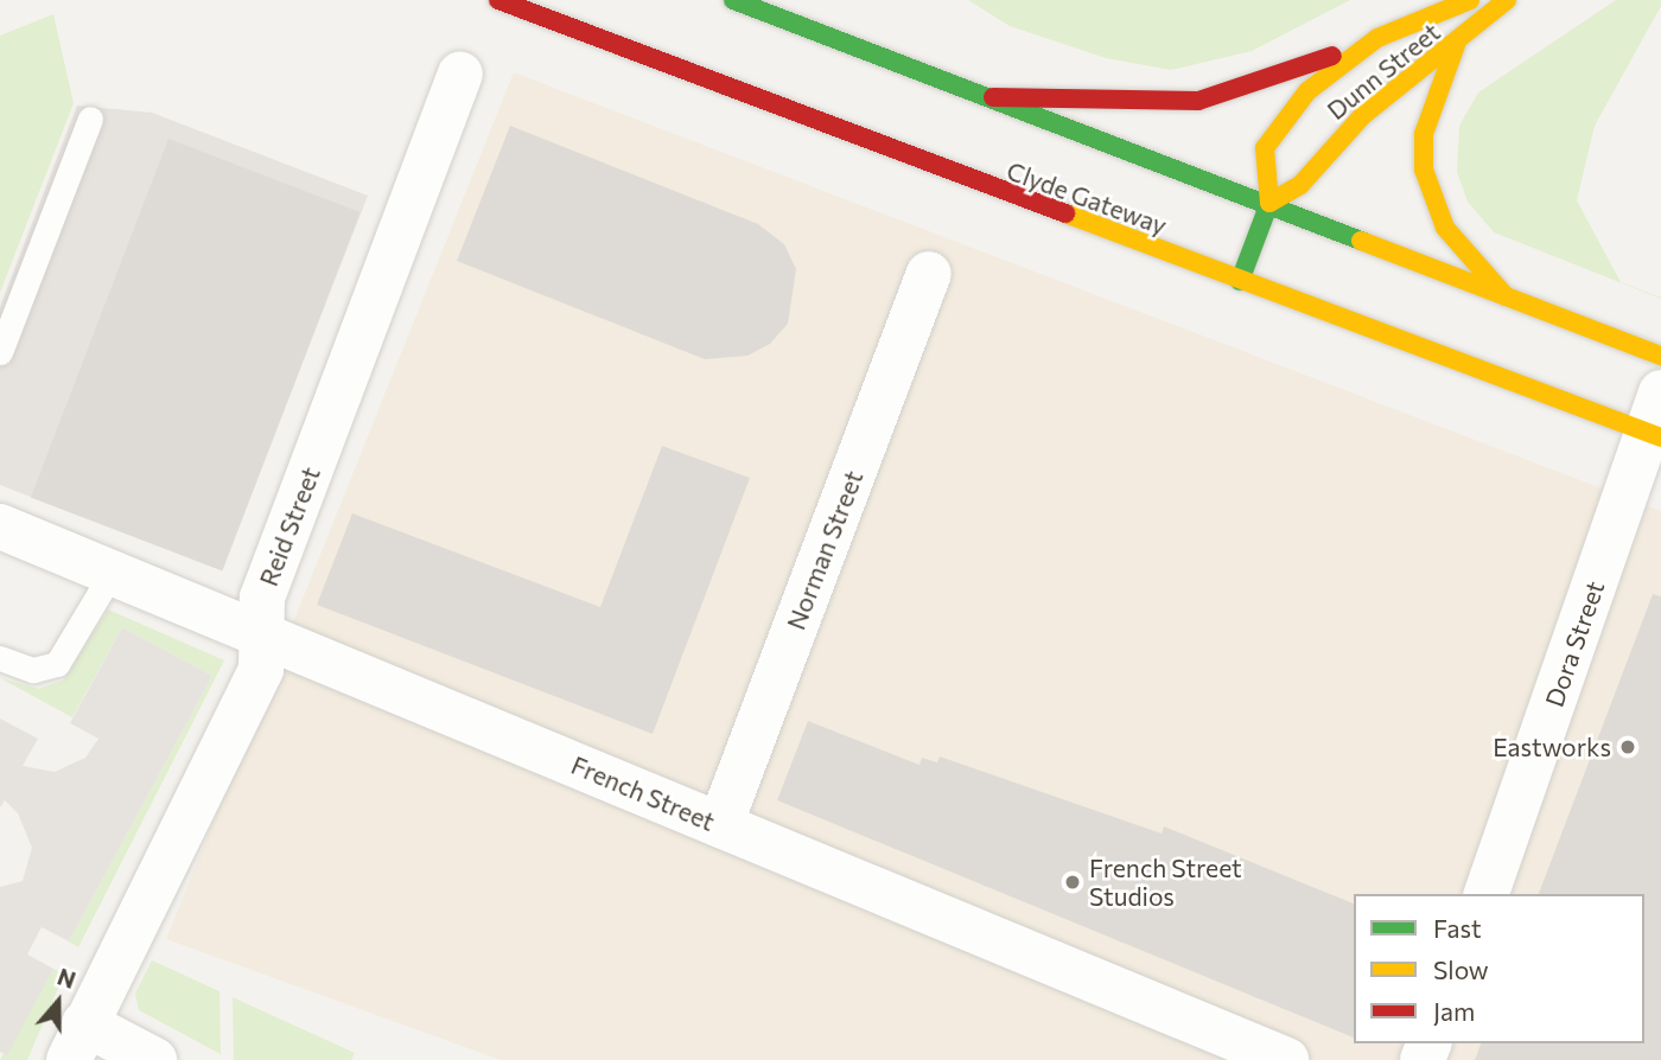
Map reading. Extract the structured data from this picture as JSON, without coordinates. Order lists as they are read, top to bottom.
{
  "streets": {
    "main road": ["Dunn Street", "Clyde Gateway"],
    "street": [
      "Reid Street",
      "Norman Street",
      "Dora Street",
      "French Street"
    ]
  },
  "crossings": [
    ["Clyde Gateway", "Dora Street"],
    ["Reid Street", "French Street"],
    ["Norman Street", "French Street"]
  ],
  "places": ["Eastworks", "French Street Studios"],
  "legend": ["Fast", "Slow", "Jam"],
  "north": "top"
}
